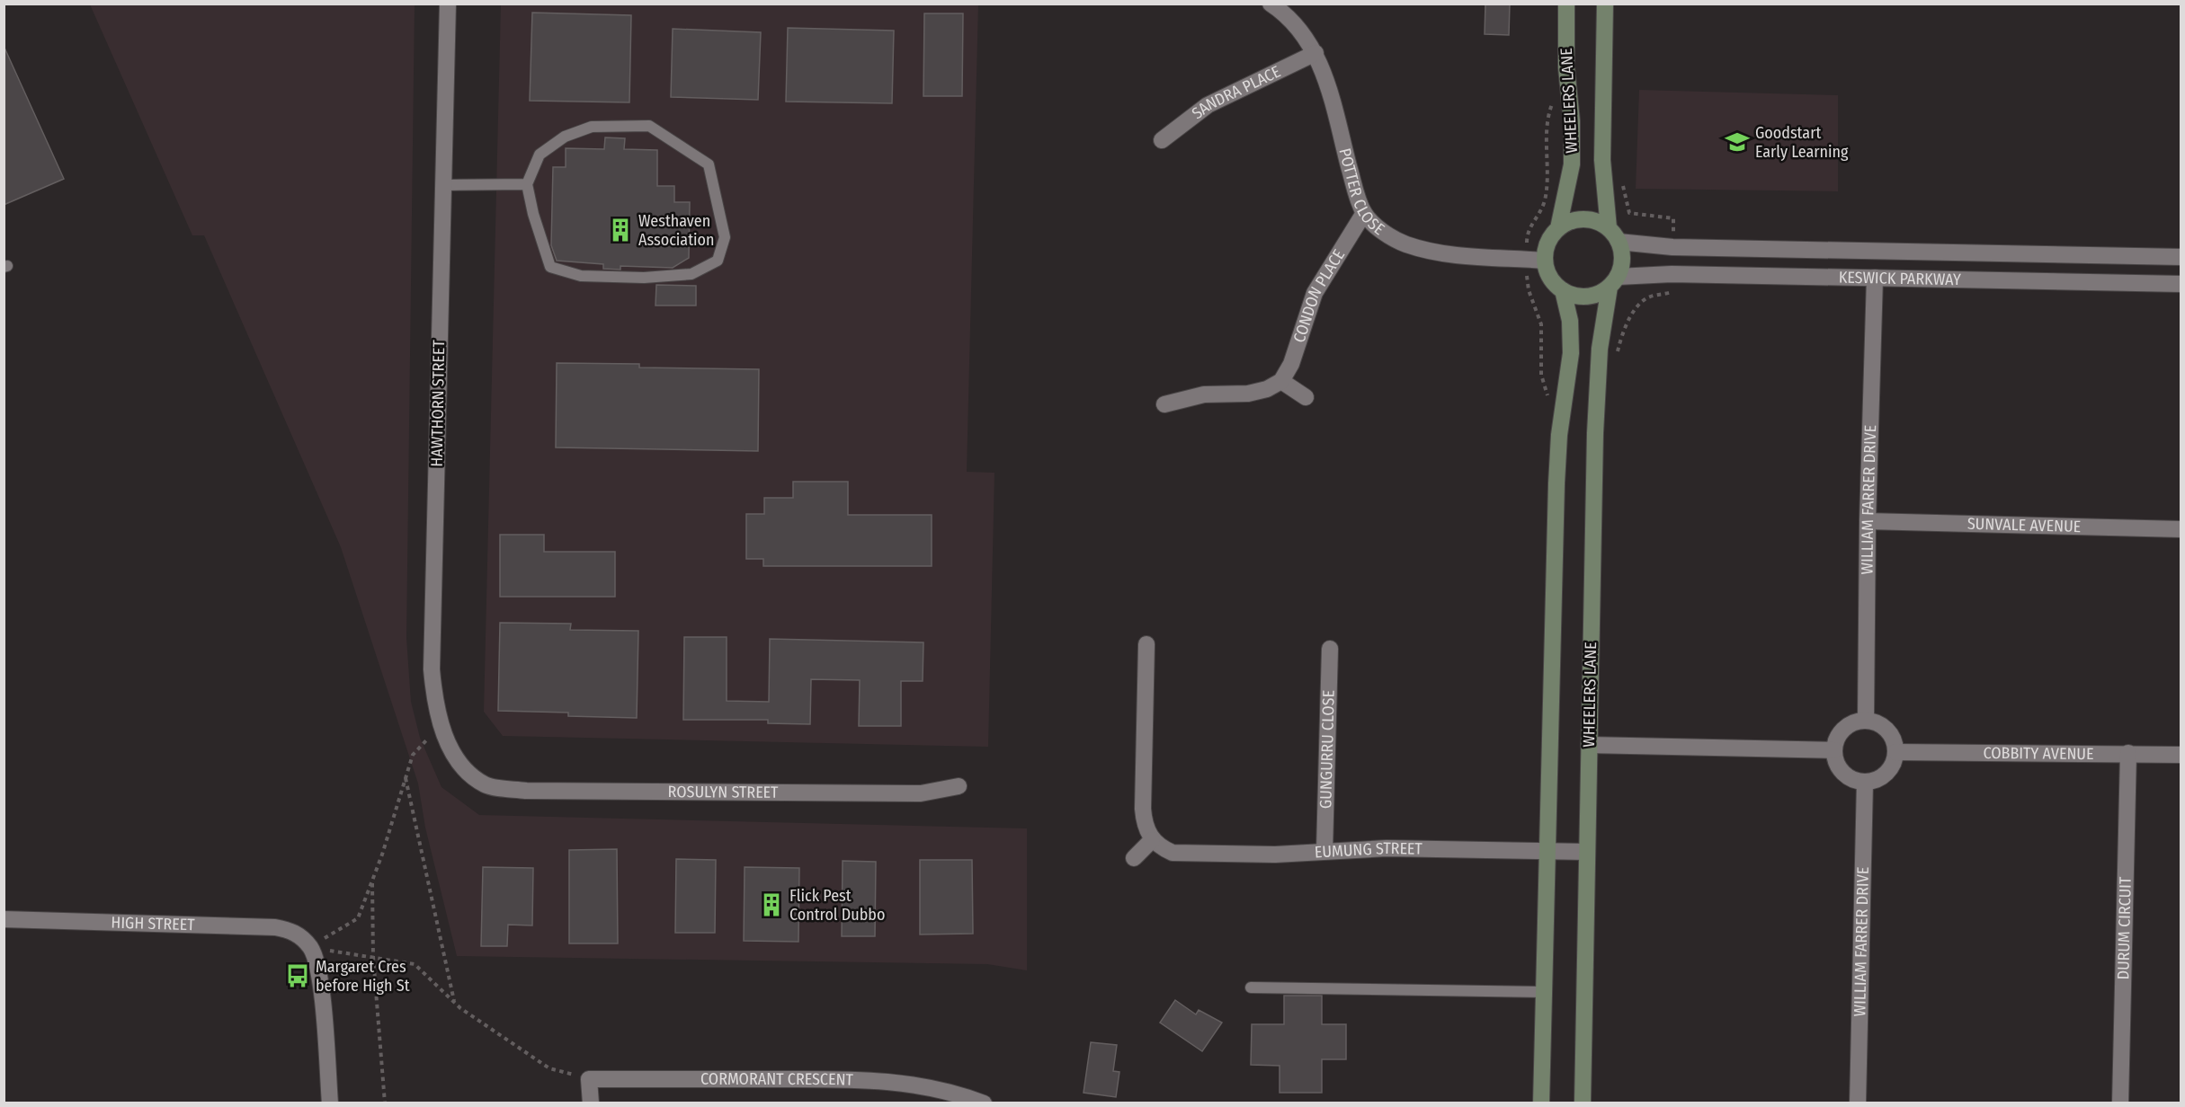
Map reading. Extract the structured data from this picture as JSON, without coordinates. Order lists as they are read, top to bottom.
{
  "streets": {
    "main road": ["WHEELERS LANE"],
    "street": [
      "SANDRA PLACE",
      "POTTER CLOSE",
      "KESWICK PARKWAY",
      "CONDON PLACE",
      "HAWTHORN STREET",
      "WILLIAM FARRER DRIVE",
      "SUNVALE AVENUE",
      "GUNGURRU CLOSE",
      "COBBITY AVENUE",
      "ROSULYN STREET",
      "EUMUNG STREET",
      "HIGH STREET",
      "DURUM CIRCUIT",
      "CORMORANT CRESCENT"
    ]
  },
  "crossings": [
    ["SANDRA PLACE", "POTTER CLOSE"],
    ["WHEELERS LANE", "POTTER CLOSE"],
    ["WHEELERS LANE", "KESWICK PARKWAY"],
    ["WHEELERS LANE", "EUMUNG STREET"],
    ["POTTER CLOSE", "KESWICK PARKWAY"],
    ["POTTER CLOSE", "CONDON PLACE"],
    ["KESWICK PARKWAY", "WILLIAM FARRER DRIVE"],
    ["HAWTHORN STREET", "ROSULYN STREET"],
    ["WILLIAM FARRER DRIVE", "SUNVALE AVENUE"],
    ["WILLIAM FARRER DRIVE", "COBBITY AVENUE"],
    ["GUNGURRU CLOSE", "EUMUNG STREET"],
    ["COBBITY AVENUE", "DURUM CIRCUIT"]
  ],
  "places": {
    "school or university": ["Goodstart Early Learning"],
    "building": ["Westhaven Association", "Flick Pest Control Dubbo"],
    "bus stop": ["Margaret Cres before High St"]
  }
}
